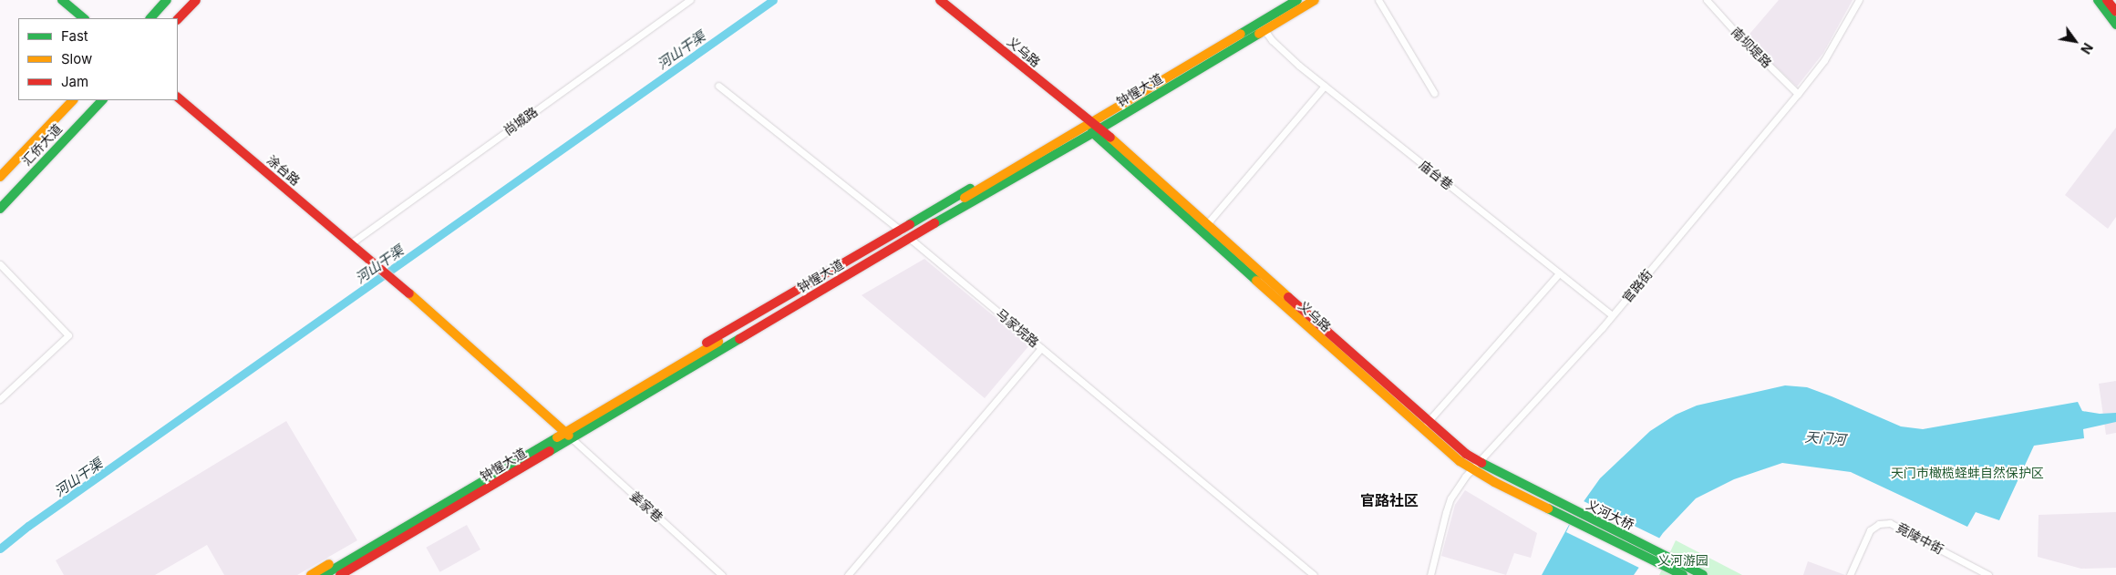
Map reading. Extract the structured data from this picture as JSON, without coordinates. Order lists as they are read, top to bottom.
{
  "streets": {
    "main road": [
      "义乌路",
      "钟惺大道",
      "汇侨大道",
      "涂台路",
      "义河大桥"
    ],
    "street": [
      "南坝堤路",
      "尚城路",
      "庙台巷",
      "官路街",
      "马家垸路",
      "姜家巷",
      "竟陵中街"
    ]
  },
  "crossings": [
    ["南坝堤路", "官路街"],
    ["义乌路", "钟惺大道"],
    ["义乌路", "官路街"],
    ["义乌路", "义河大桥"],
    ["钟惺大道", "涂台路"],
    ["钟惺大道", "庙台巷"],
    ["钟惺大道", "马家垸路"],
    ["钟惺大道", "姜家巷"],
    ["尚城路", "涂台路"],
    ["涂台路", "姜家巷"],
    ["庙台巷", "官路街"]
  ],
  "districts": ["官路社区"],
  "water": ["河山干渠", "天门河"],
  "parks": ["天门市橄榄蛏蚌自然保护区", "义河游园"],
  "legend": ["Fast", "Slow", "Jam"],
  "north": "bottom right"
}
